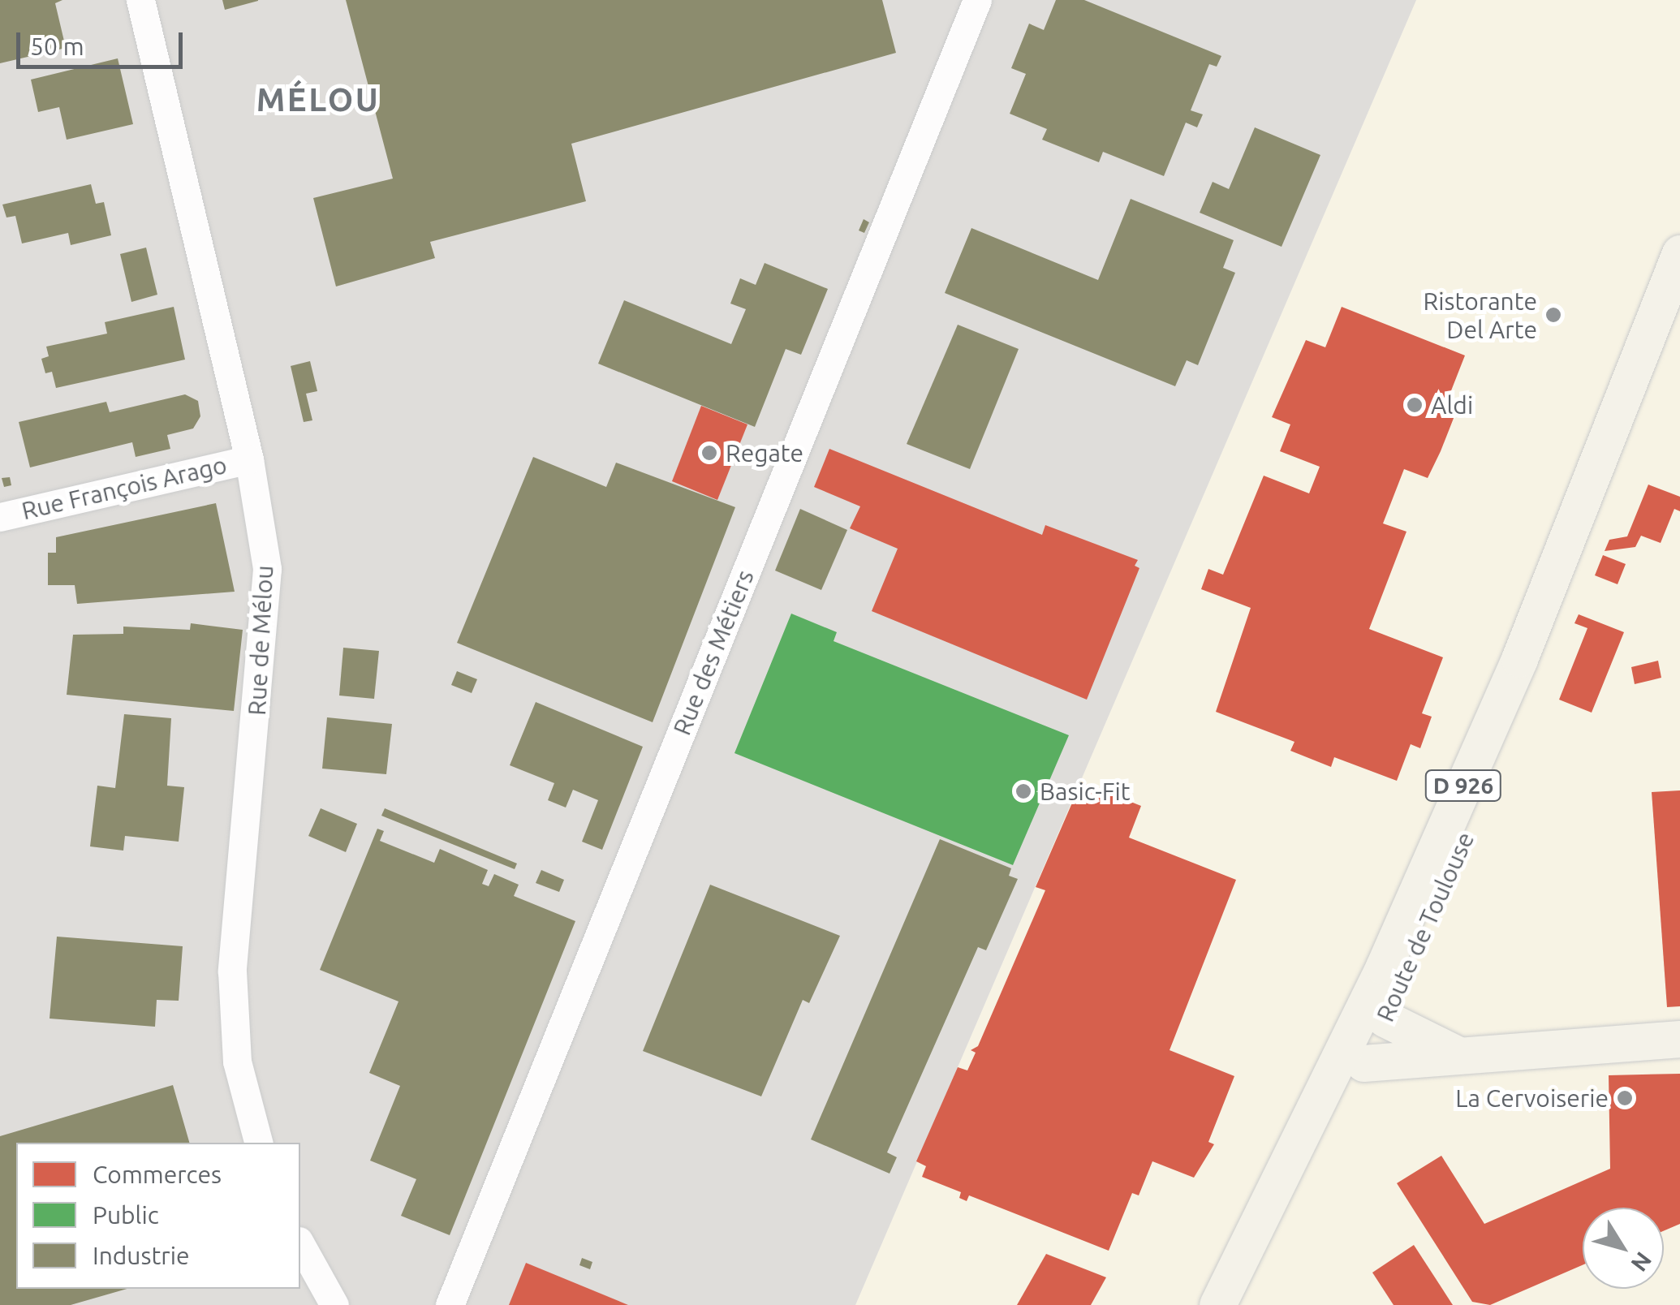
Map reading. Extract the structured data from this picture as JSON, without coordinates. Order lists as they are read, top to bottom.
{
  "streets": {
    "main road": ["D 926", "Route de Toulouse"],
    "street": ["Rue François Arago", "Rue de Mélou", "Rue des Métiers"]
  },
  "crossings": [
    ["Rue François Arago", "Rue de Mélou"]
  ],
  "districts": ["MÉLOU"],
  "places": [
    "Ristorante Del Arte",
    "Aldi",
    "Regate",
    "Basic-Fit",
    "La Cervoiserie"
  ],
  "legend": ["Commerces", "Public", "Industrie"],
  "scale_bar": "50 m",
  "north": "bottom right"
}
